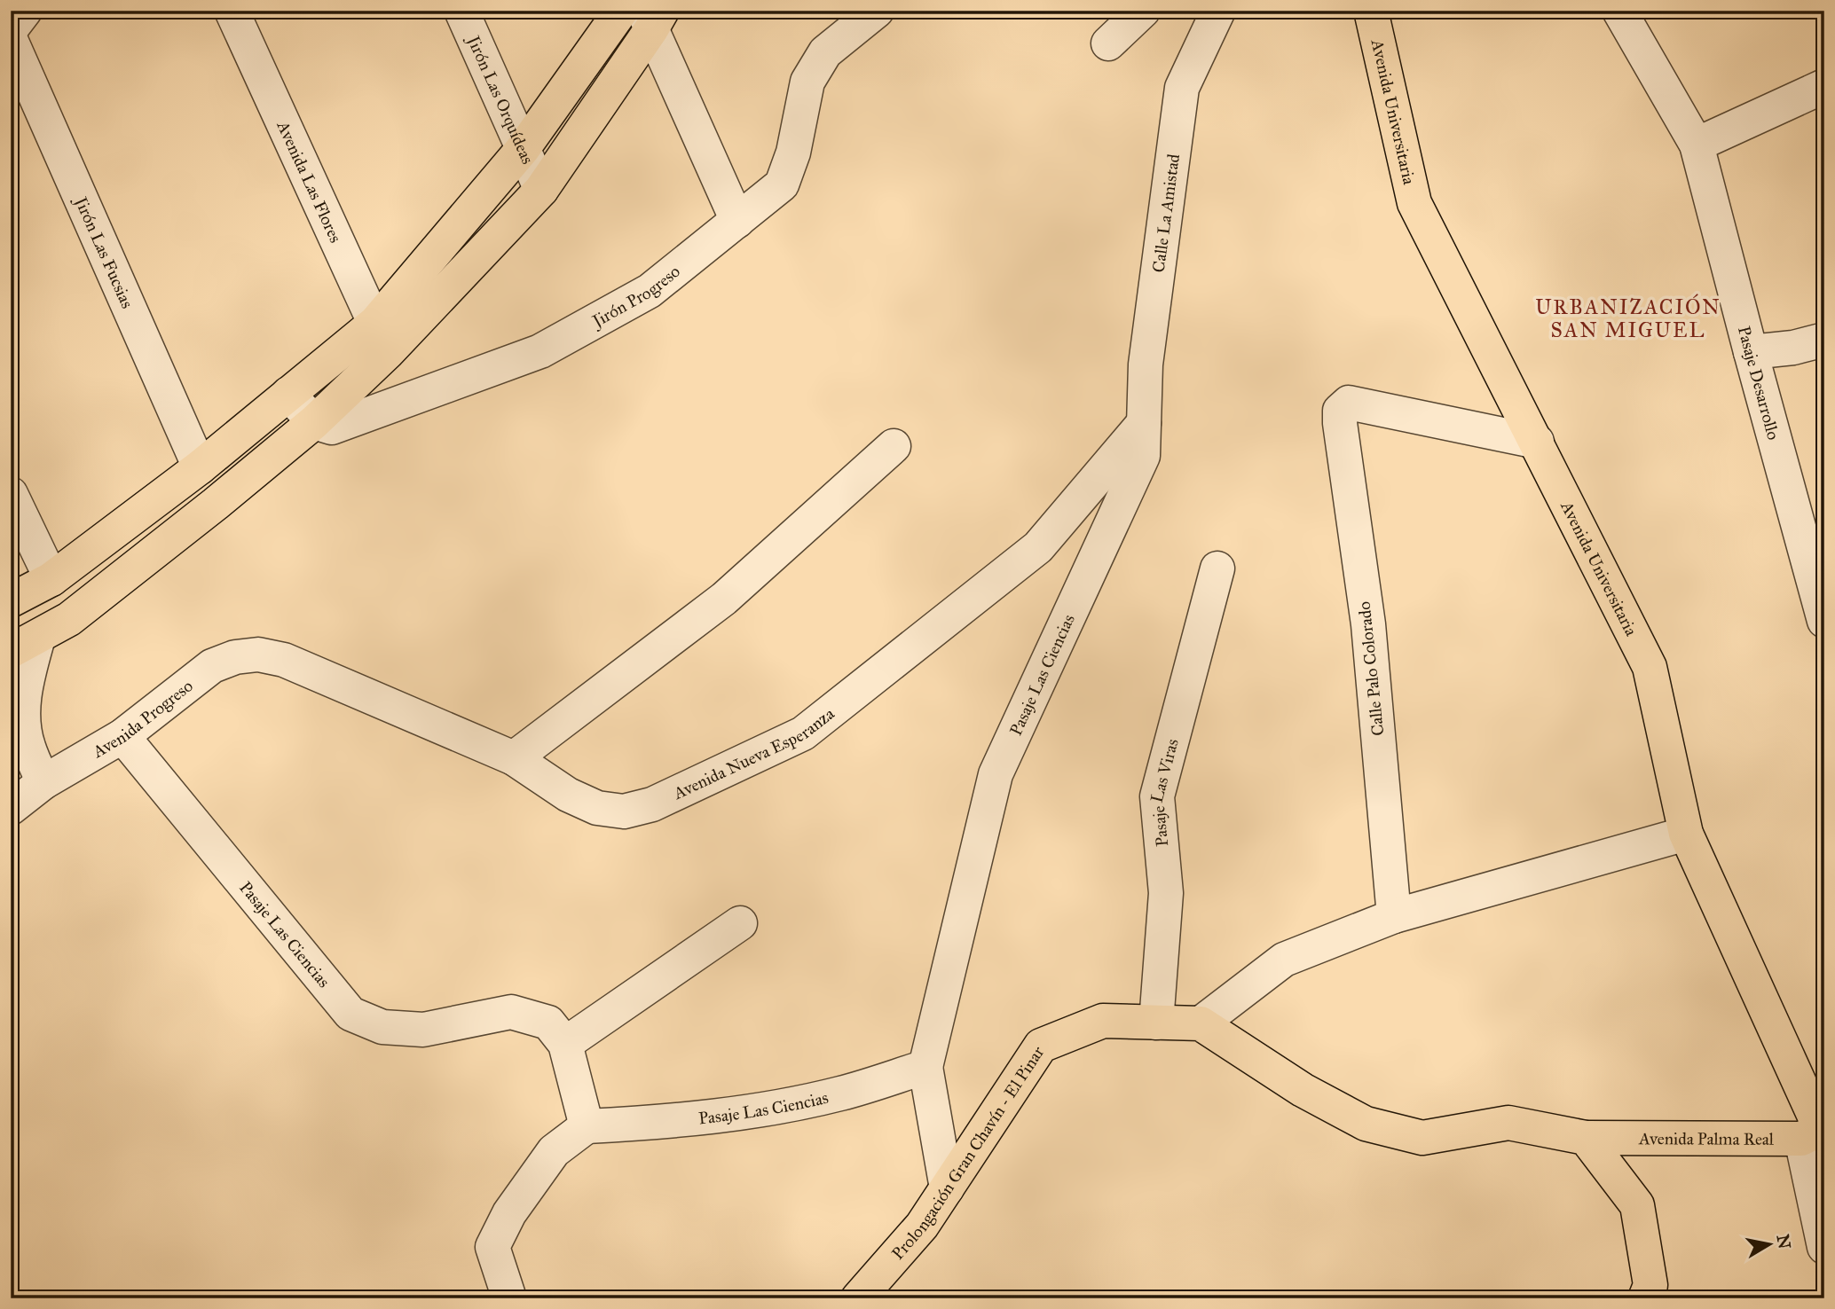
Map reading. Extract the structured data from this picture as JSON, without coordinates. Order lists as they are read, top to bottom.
{
  "streets": {
    "main road": ["Avenida Universitaria", "Avenida Palma Real", "Prolongación Gran Chavín - El Pinar"],
    "street": [
      "Jirón Las Orquídeas",
      "Avenida Las Flores",
      "Calle La Amistad",
      "Jirón Las Fucsias",
      "Jirón Progreso",
      "Pasaje Desarrollo",
      "Calle Palo Colorado",
      "Pasaje Las Ciencias",
      "Avenida Progreso",
      "Avenida Nueva Esperanza",
      "Pasaje Las Viras"
    ]
  },
  "crossings": [
    ["Avenida Universitaria", "Calle Palo Colorado"],
    ["Avenida Universitaria", "Avenida Palma Real"],
    ["Calle La Amistad", "Pasaje Las Ciencias"],
    ["Calle La Amistad", "Avenida Nueva Esperanza"],
    ["Pasaje Las Ciencias", "Avenida Progreso"],
    ["Pasaje Las Ciencias", "Avenida Nueva Esperanza"],
    ["Avenida Progreso", "Avenida Nueva Esperanza"],
    ["Pasaje Las Viras", "Prolongación Gran Chavín - El Pinar"]
  ],
  "districts": ["URBANIZACIÓN SAN MIGUEL"],
  "north": "right"
}
